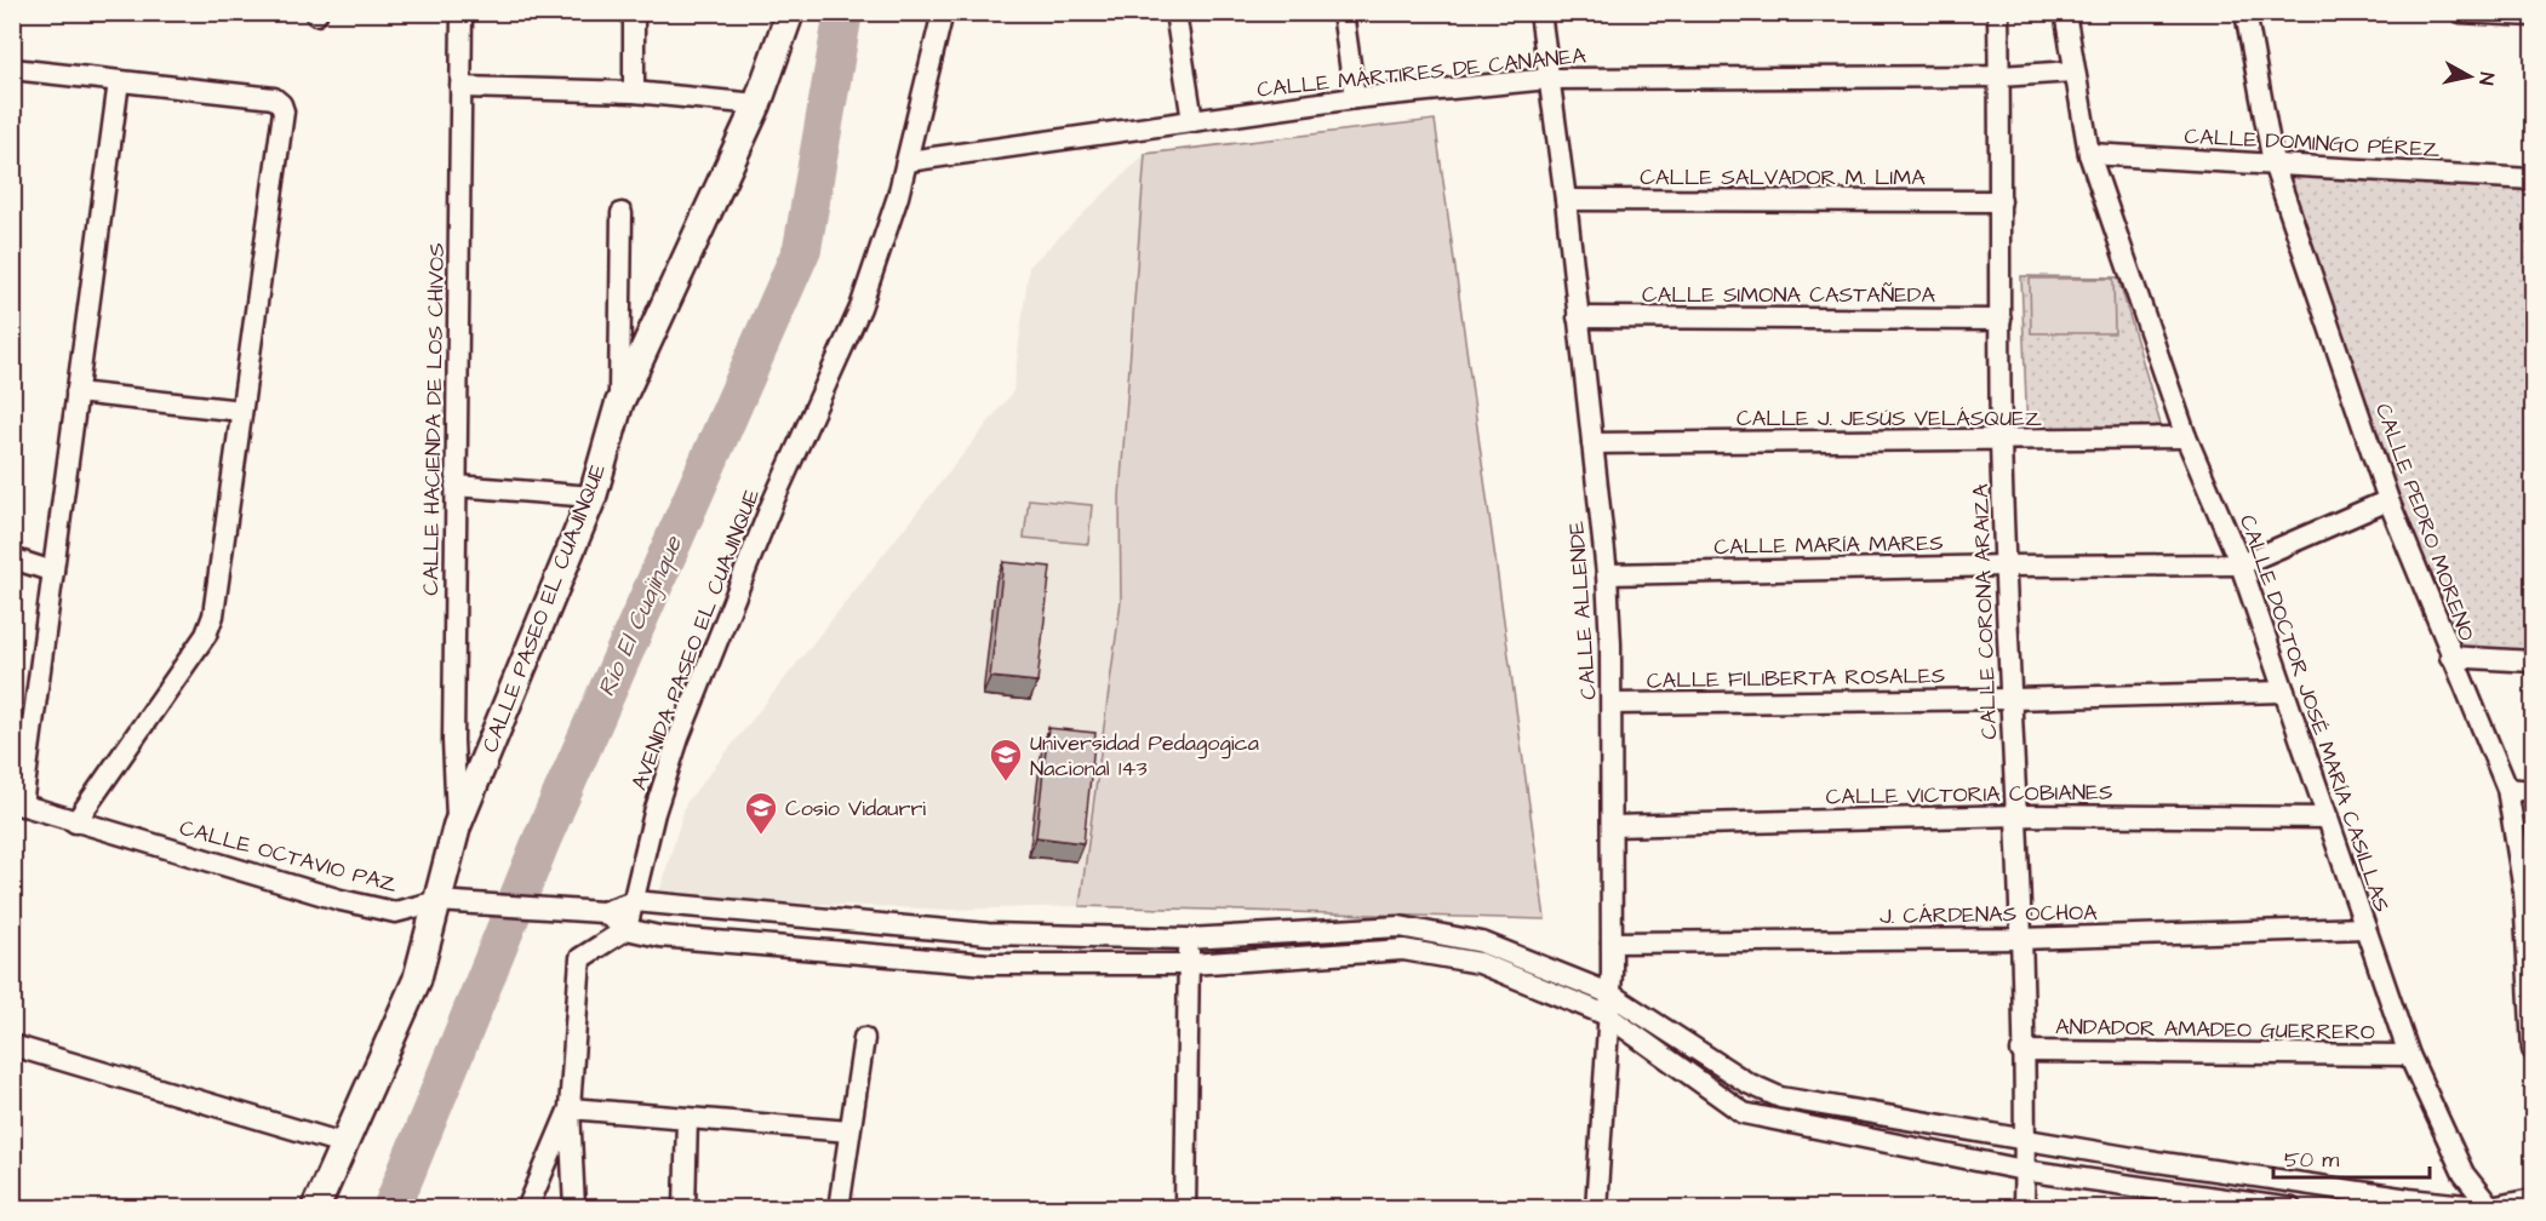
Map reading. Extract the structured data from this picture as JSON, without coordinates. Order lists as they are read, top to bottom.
{
  "streets": {
    "street": [
      "CALLE MÁRTIRES DE CANANEA",
      "CALLE DOMINGO PÉREZ",
      "CALLE SALVADOR M. LIMA",
      "CALLE SIMONA CASTAÑEDA",
      "CALLE J. JESÚS VELÁSQUEZ",
      "CALLE HACIENDA DE LOS CHIVOS",
      "CALLE PEDRO MORENO",
      "CALLE MARÍA MARES",
      "CALLE PASEO EL CUAJINQUE",
      "CALLE ALLENDE",
      "CALLE CORONA ARAIZA",
      "AVENIDA PASEO EL CUAJINQUE",
      "CALLE FILIBERTA ROSALES",
      "CALLE DOCTOR JOSÉ MARÍA CASILLAS",
      "CALLE VICTORIA COBIANES",
      "CALLE OCTAVIO PAZ",
      "J. CÁRDENAS OCHOA",
      "ANDADOR AMADEO GUERRERO"
    ]
  },
  "crossings": [
    ["CALLE MÁRTIRES DE CANANEA", "CALLE ALLENDE"],
    ["CALLE MÁRTIRES DE CANANEA", "CALLE CORONA ARAIZA"],
    ["CALLE MÁRTIRES DE CANANEA", "AVENIDA PASEO EL CUAJINQUE"],
    ["CALLE MÁRTIRES DE CANANEA", "CALLE DOCTOR JOSÉ MARÍA CASILLAS"],
    ["CALLE DOMINGO PÉREZ", "CALLE PEDRO MORENO"],
    ["CALLE DOMINGO PÉREZ", "CALLE DOCTOR JOSÉ MARÍA CASILLAS"],
    ["CALLE SALVADOR M. LIMA", "CALLE ALLENDE"],
    ["CALLE SALVADOR M. LIMA", "CALLE CORONA ARAIZA"],
    ["CALLE SIMONA CASTAÑEDA", "CALLE ALLENDE"],
    ["CALLE SIMONA CASTAÑEDA", "CALLE CORONA ARAIZA"],
    ["CALLE J. JESÚS VELÁSQUEZ", "CALLE ALLENDE"],
    ["CALLE J. JESÚS VELÁSQUEZ", "CALLE CORONA ARAIZA"],
    ["CALLE J. JESÚS VELÁSQUEZ", "CALLE DOCTOR JOSÉ MARÍA CASILLAS"],
    ["CALLE HACIENDA DE LOS CHIVOS", "CALLE PASEO EL CUAJINQUE"],
    ["CALLE PEDRO MORENO", "CALLE MARÍA MARES"],
    ["CALLE MARÍA MARES", "CALLE ALLENDE"],
    ["CALLE MARÍA MARES", "CALLE CORONA ARAIZA"],
    ["CALLE MARÍA MARES", "CALLE DOCTOR JOSÉ MARÍA CASILLAS"],
    ["CALLE PASEO EL CUAJINQUE", "CALLE OCTAVIO PAZ"],
    ["CALLE ALLENDE", "CALLE FILIBERTA ROSALES"],
    ["CALLE ALLENDE", "CALLE VICTORIA COBIANES"],
    ["CALLE ALLENDE", "J. CÁRDENAS OCHOA"],
    ["CALLE CORONA ARAIZA", "CALLE FILIBERTA ROSALES"],
    ["CALLE CORONA ARAIZA", "CALLE VICTORIA COBIANES"],
    ["CALLE CORONA ARAIZA", "J. CÁRDENAS OCHOA"],
    ["CALLE CORONA ARAIZA", "ANDADOR AMADEO GUERRERO"],
    ["AVENIDA PASEO EL CUAJINQUE", "CALLE OCTAVIO PAZ"],
    ["CALLE FILIBERTA ROSALES", "CALLE DOCTOR JOSÉ MARÍA CASILLAS"],
    ["CALLE DOCTOR JOSÉ MARÍA CASILLAS", "CALLE VICTORIA COBIANES"],
    ["CALLE DOCTOR JOSÉ MARÍA CASILLAS", "J. CÁRDENAS OCHOA"],
    ["CALLE DOCTOR JOSÉ MARÍA CASILLAS", "ANDADOR AMADEO GUERRERO"]
  ],
  "water": ["Río El Cuajinque"],
  "places": {
    "school or university": ["Universidad Pedagogica Nacional 143", "Cosio Vidaurri"]
  },
  "scale_bar": "50 m",
  "north": "right"
}
